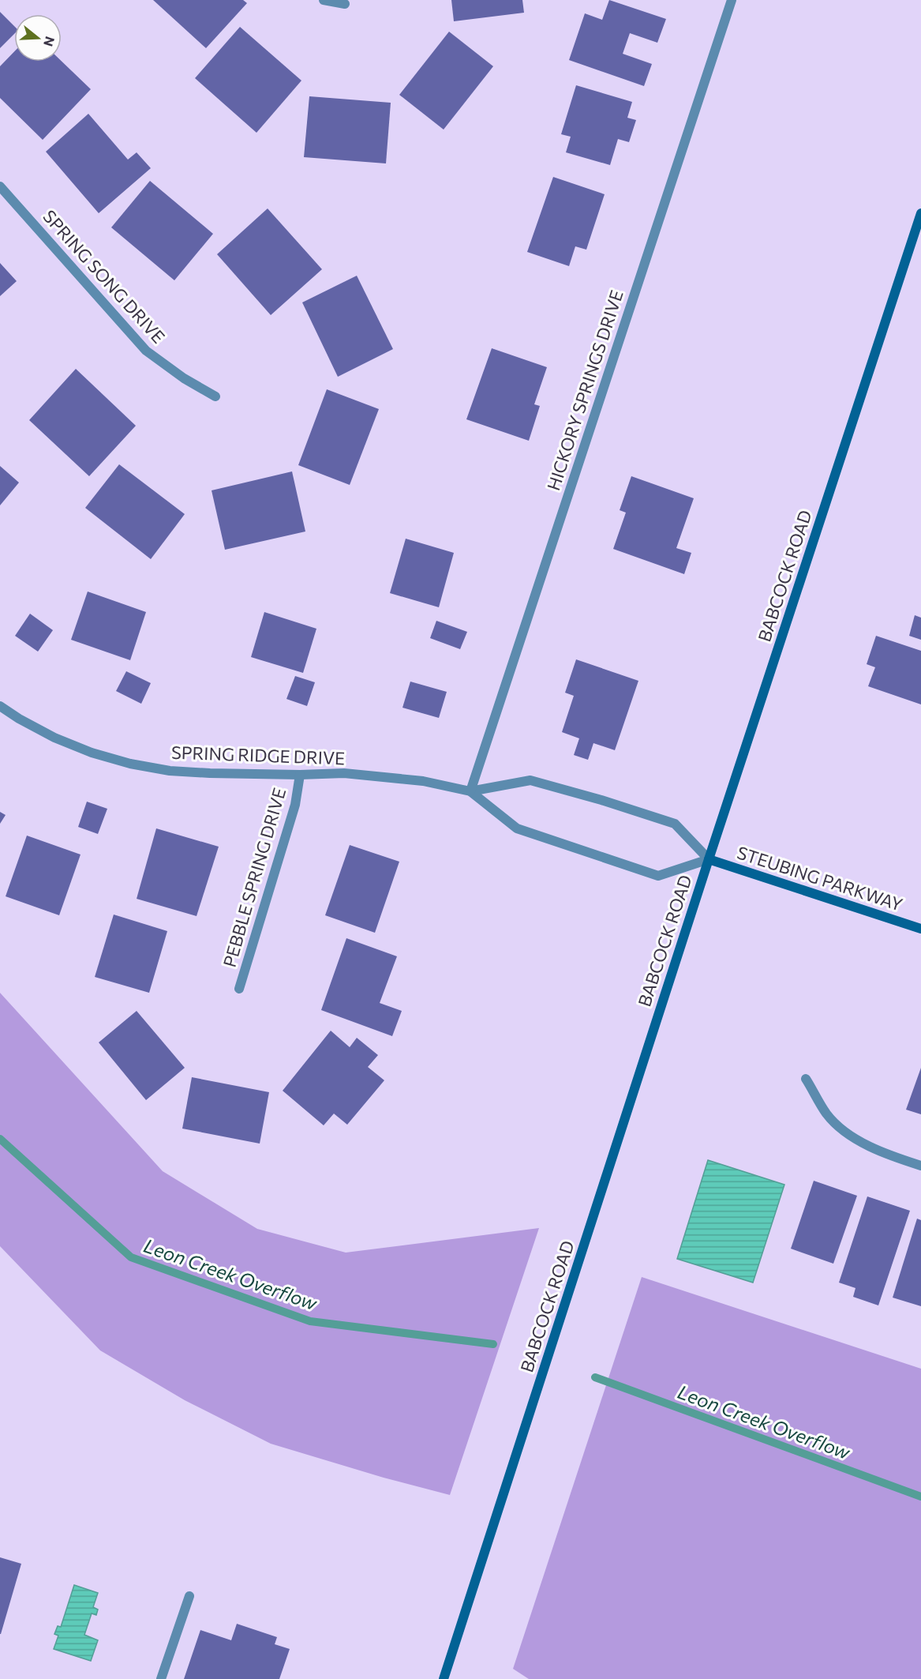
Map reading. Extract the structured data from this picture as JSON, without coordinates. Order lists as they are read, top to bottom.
{
  "streets": {
    "main road": ["BABCOCK ROAD", "STEUBING PARKWAY"],
    "street": [
      "SPRING SONG DRIVE",
      "HICKORY SPRINGS DRIVE",
      "SPRING RIDGE DRIVE",
      "PEBBLE SPRING DRIVE"
    ]
  },
  "crossings": [
    ["HICKORY SPRINGS DRIVE", "SPRING RIDGE DRIVE"],
    ["BABCOCK ROAD", "SPRING RIDGE DRIVE"],
    ["BABCOCK ROAD", "STEUBING PARKWAY"],
    ["SPRING RIDGE DRIVE", "PEBBLE SPRING DRIVE"],
    ["SPRING RIDGE DRIVE", "STEUBING PARKWAY"]
  ],
  "water": ["Leon Creek Overflow"],
  "north": "right"
}
